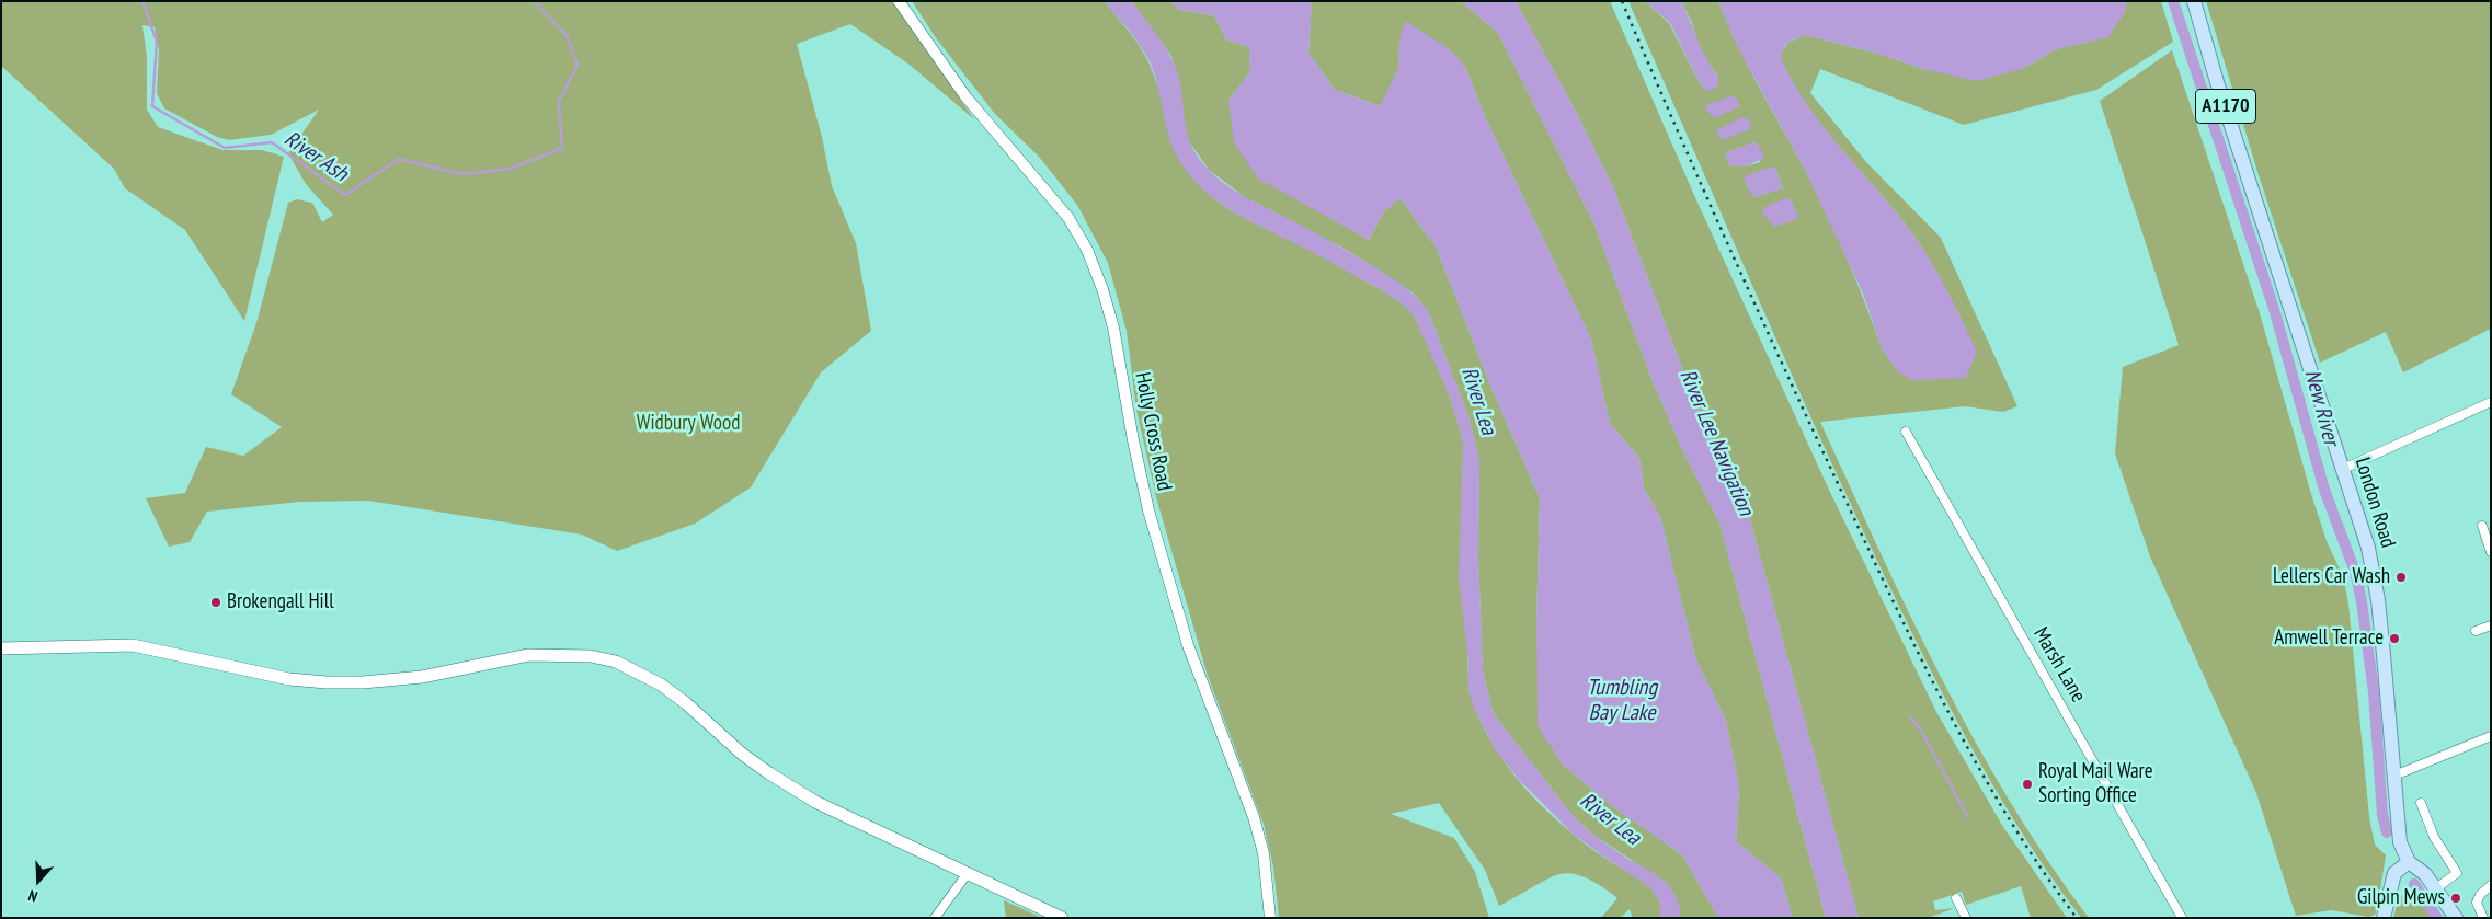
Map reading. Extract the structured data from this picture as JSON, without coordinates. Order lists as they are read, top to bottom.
{
  "streets": {
    "main road": ["A1170", "London Road"],
    "street": ["Holly Cross Road", "Marsh Lane"]
  },
  "water": [
    "River Ash",
    "River Lea",
    "New River",
    "River Lee Navigation",
    "Tumbling Bay Lake"
  ],
  "parks": ["Widbury Wood"],
  "places": [
    "Lellers Car Wash",
    "Brokengall Hill",
    "Amwell Terrace",
    "Royal Mail Ware Sorting Office",
    "Gilpin Mews"
  ],
  "north": "bottom"
}
